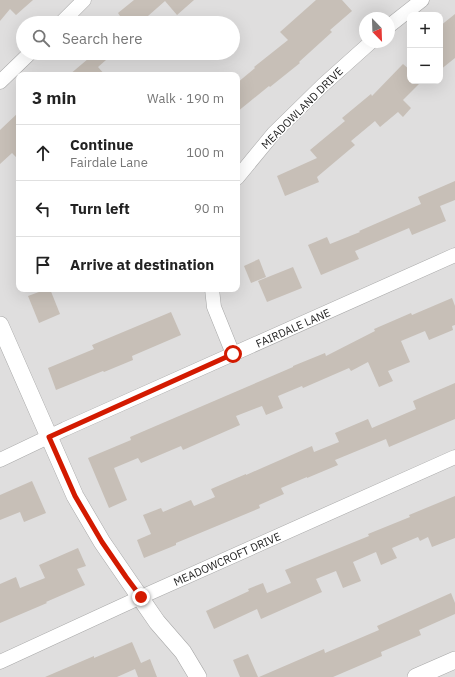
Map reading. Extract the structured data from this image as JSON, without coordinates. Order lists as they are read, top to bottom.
{
  "streets": {
    "street": ["MEADOWLAND DRIVE", "FAIRDALE LANE", "MEADOWCROFT DRIVE"]
  },
  "north": "bottom right",
  "page": {
    "map_buttons": ["+", "−"],
    "search": "Search here",
    "heading": ["3 min", "Walk · 190 m"],
    "list": [
      ["Continue", "Fairdale Lane", "100 m"],
      ["Turn left", "90 m"],
      "Arrive at destination"
    ]
  }
}
